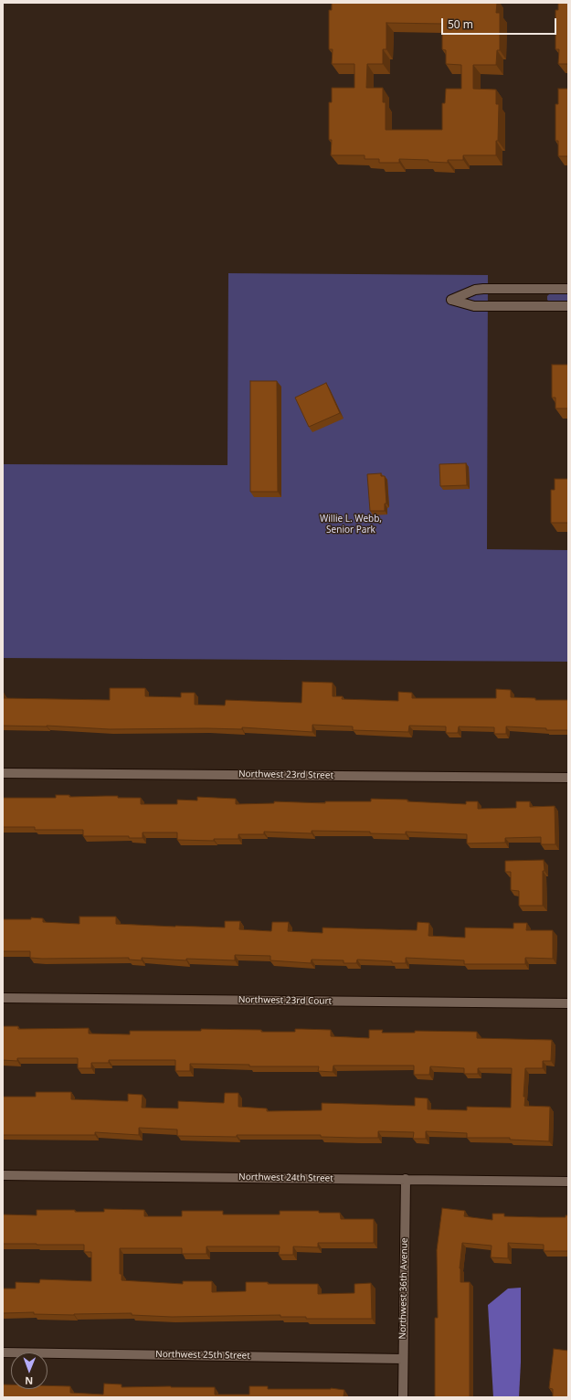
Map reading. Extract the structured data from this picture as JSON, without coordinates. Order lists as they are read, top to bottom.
{
  "streets": {
    "street": [
      "Northwest 23rd Street",
      "Northwest 23rd Court",
      "Northwest 24th Street",
      "Northwest 36th Avenue",
      "Northwest 25th Street"
    ]
  },
  "crossings": [
    ["Northwest 24th Street", "Northwest 36th Avenue"],
    ["Northwest 36th Avenue", "Northwest 25th Street"]
  ],
  "parks": ["Willie L. Webb, Senior Park"],
  "scale_bar": "50 m",
  "north": "bottom"
}
